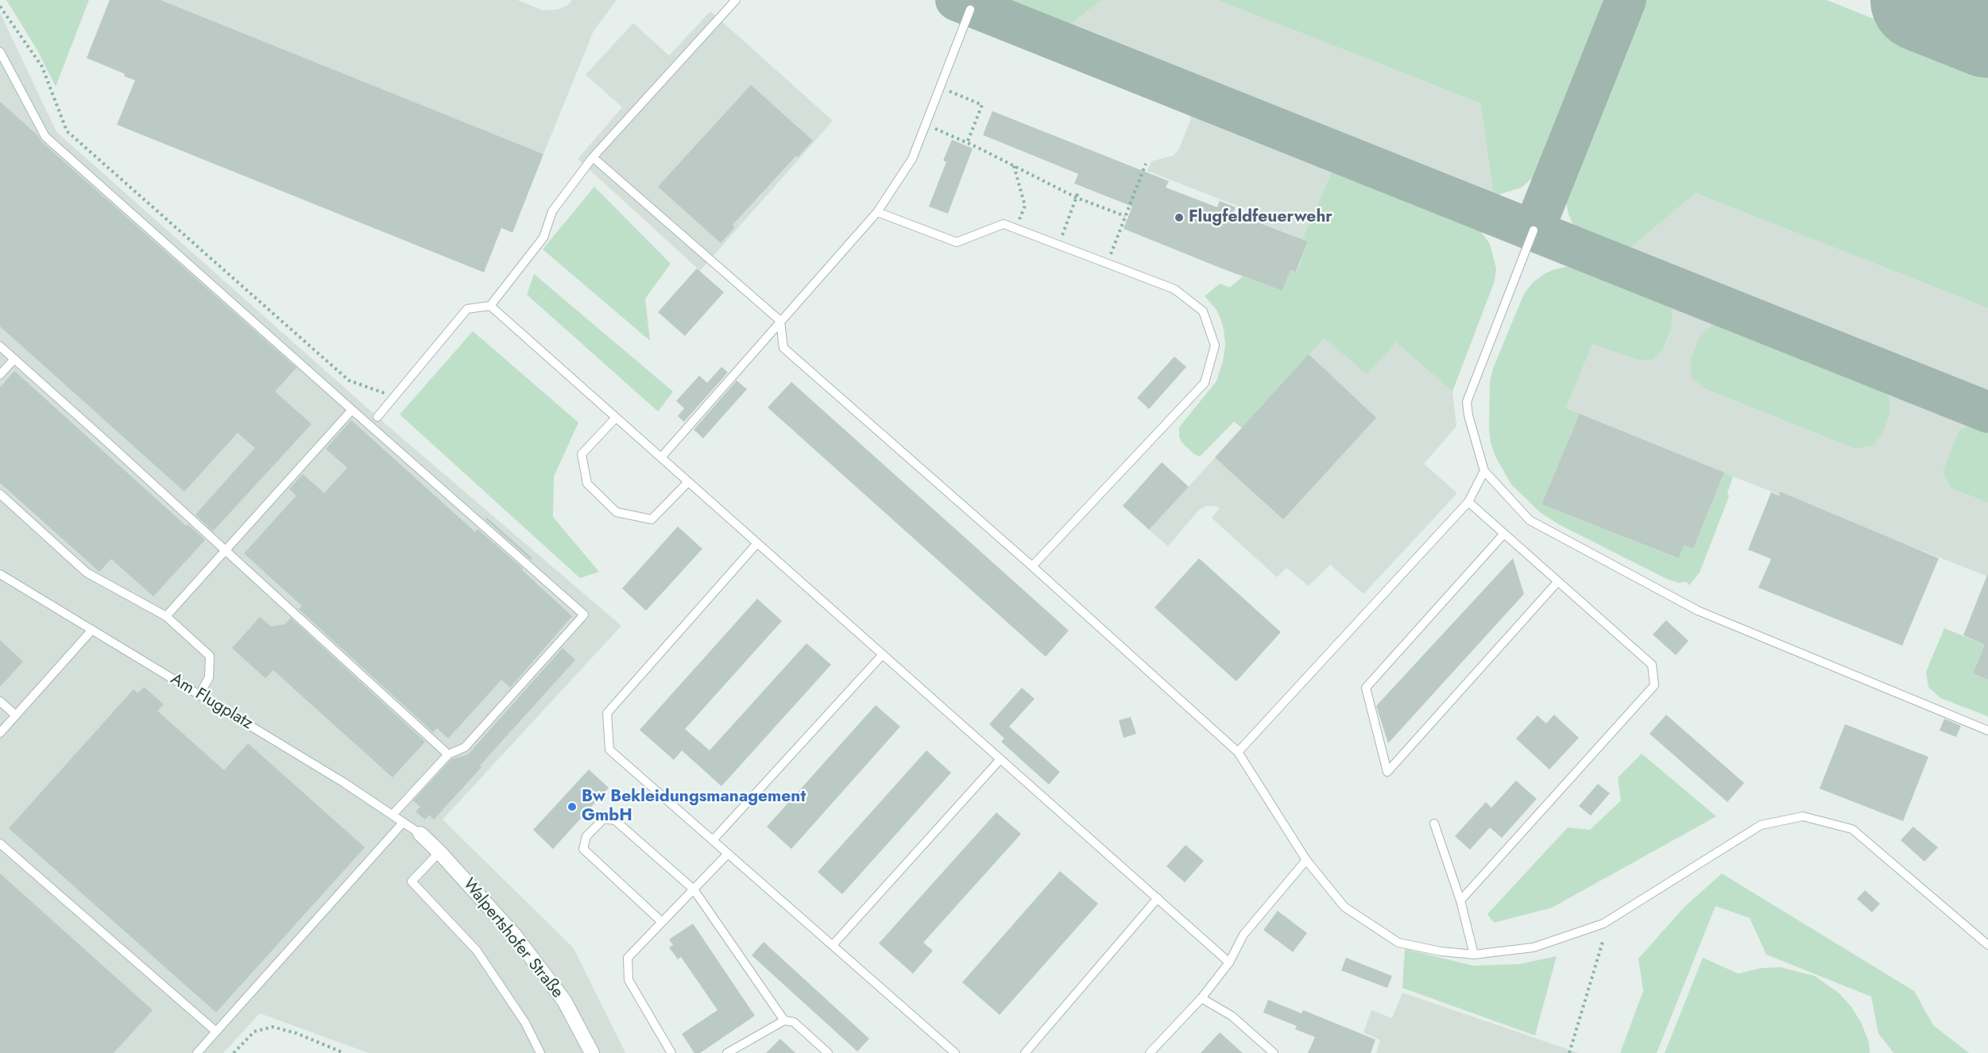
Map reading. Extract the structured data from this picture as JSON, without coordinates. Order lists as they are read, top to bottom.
{
  "streets": {
    "street": ["Walpertshofer Straße"],
    "lane": ["Am Flugplatz"]
  },
  "crossings": [
    ["Am Flugplatz", "Walpertshofer Straße"]
  ],
  "places": ["Flugfeldfeuerwehr", "Bw Bekleidungsmanagement GmbH"]
}
